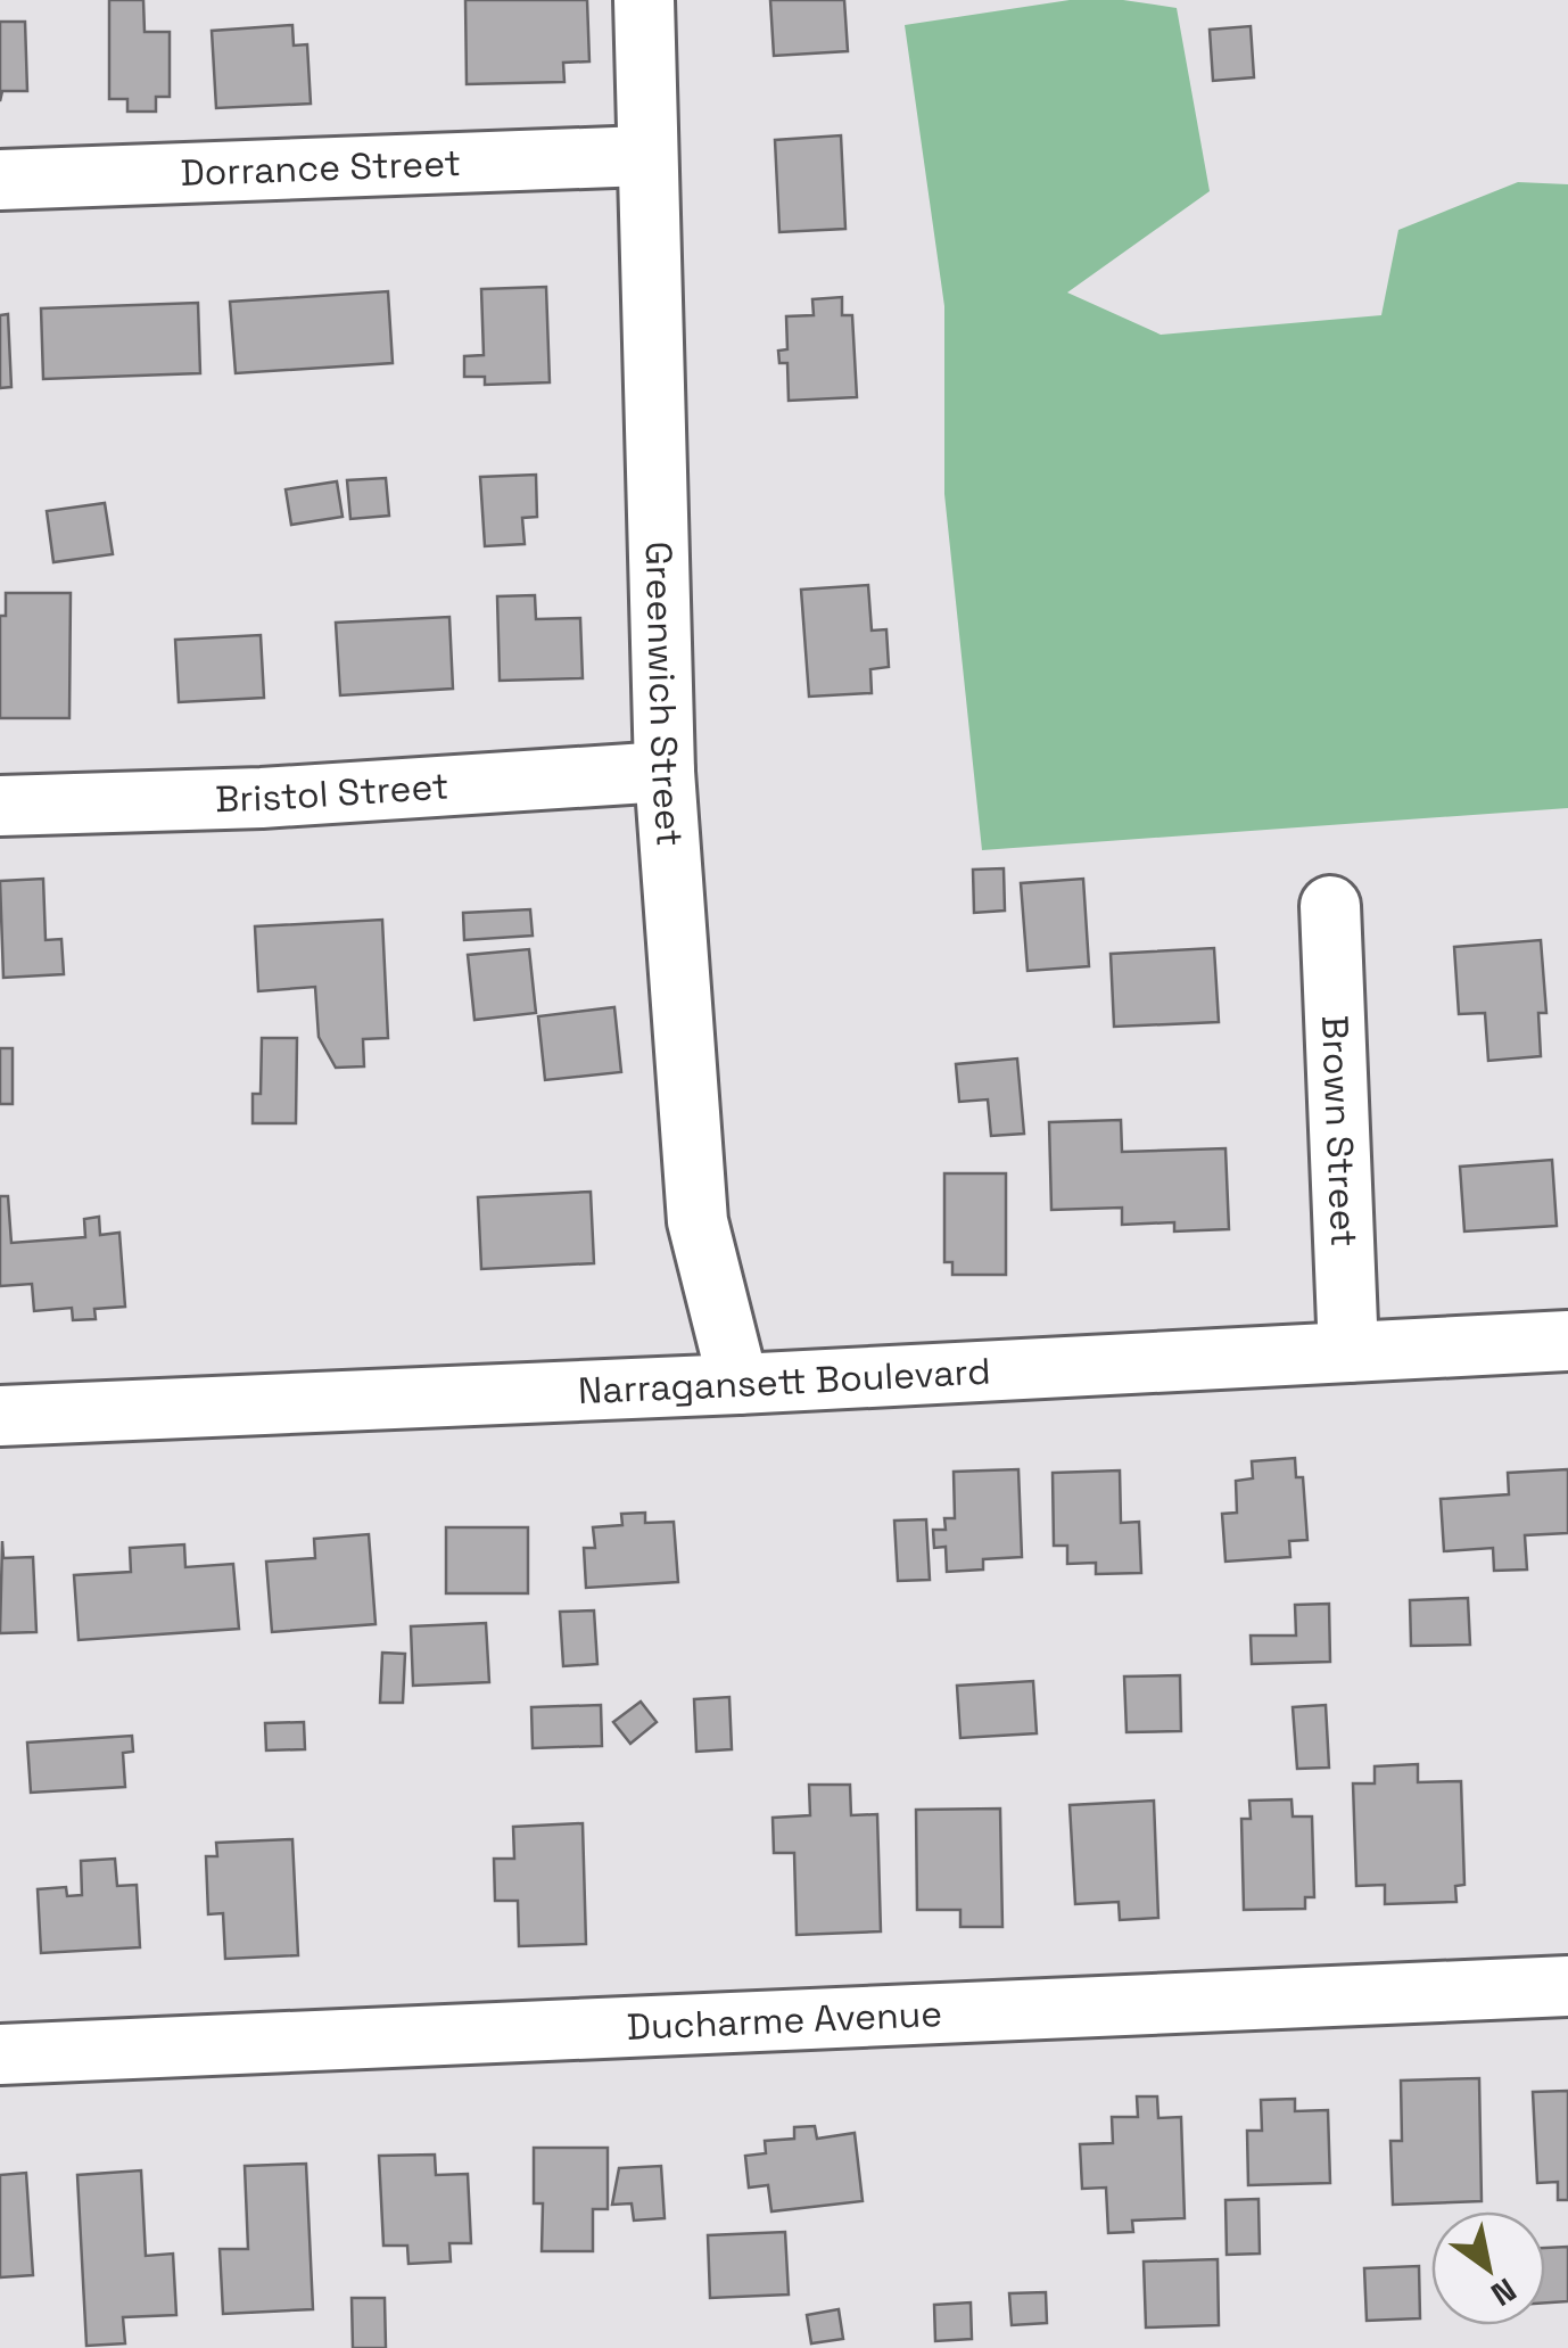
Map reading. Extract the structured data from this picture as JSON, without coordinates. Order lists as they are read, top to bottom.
{
  "streets": {
    "street": [
      "Dorrance Street",
      "Greenwich Street",
      "Bristol Street",
      "Brown Street",
      "Narragansett Boulevard",
      "Ducharme Avenue"
    ]
  },
  "crossings": [
    ["Dorrance Street", "Greenwich Street"],
    ["Greenwich Street", "Bristol Street"],
    ["Greenwich Street", "Narragansett Boulevard"],
    ["Brown Street", "Narragansett Boulevard"]
  ],
  "north": "bottom right"
}
